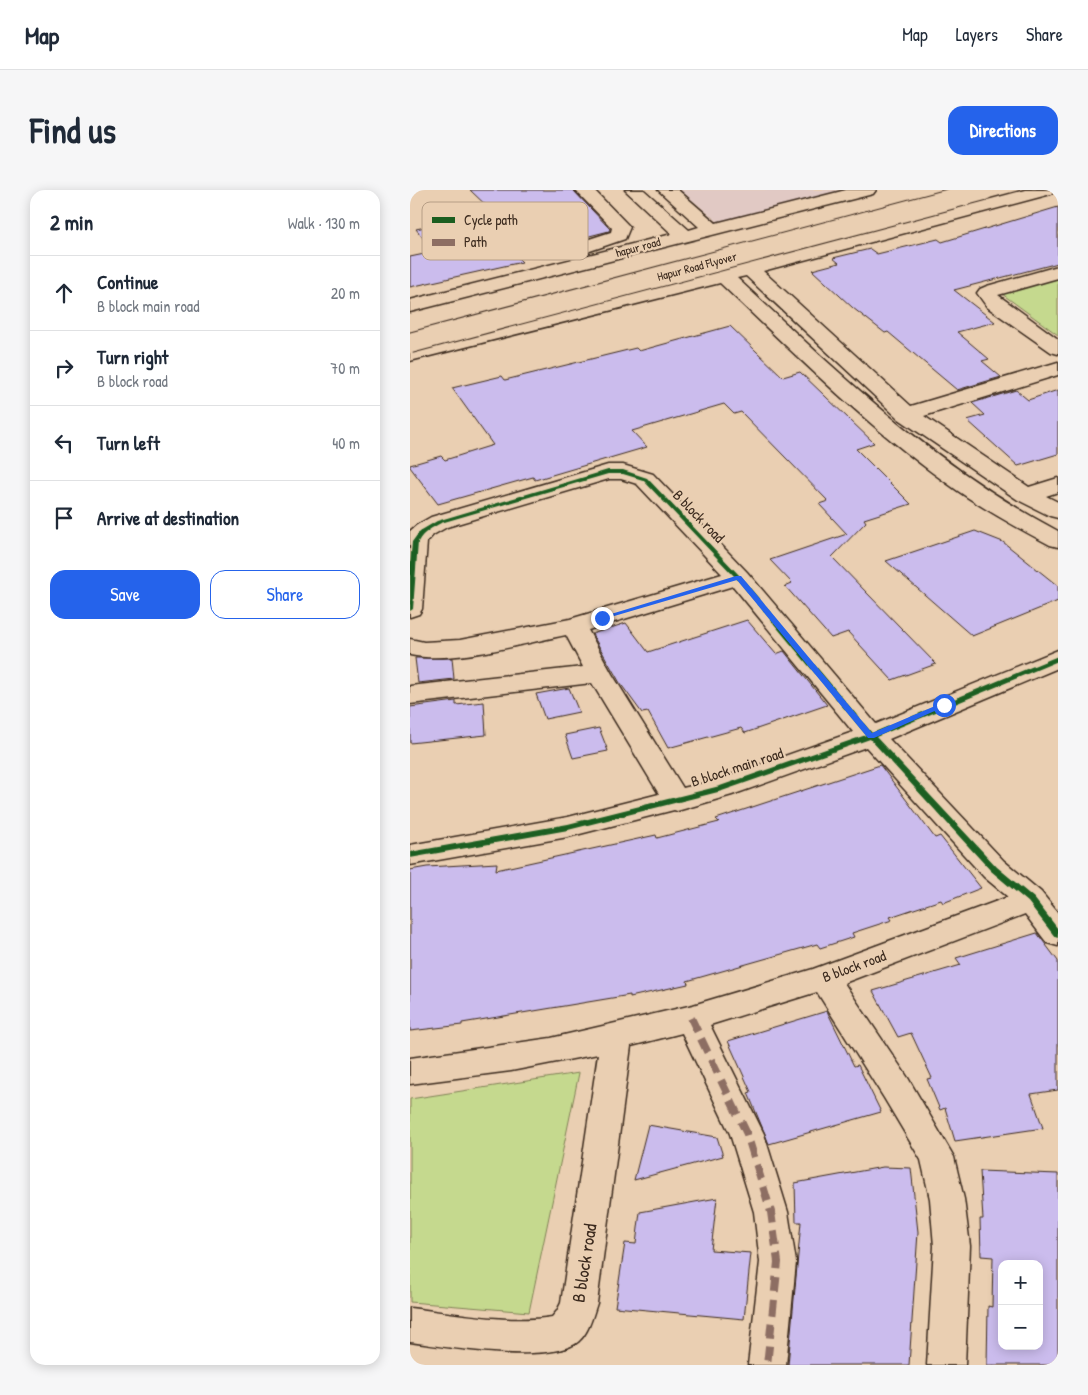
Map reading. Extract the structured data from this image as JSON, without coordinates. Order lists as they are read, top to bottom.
{
  "streets": {
    "street": [
      "hapur road",
      "Hapur Road Flyover",
      "B block road",
      "B block main road"
    ]
  },
  "crossings": [
    ["B block road", "B block main road"]
  ],
  "legend": ["Cycle path", "Path"],
  "page": {
    "header": "Map",
    "nav": ["Map", "Layers", "Share"],
    "buttons": [
      "Directions",
      ["Save", "Share"]
    ],
    "title": "Find us",
    "heading": ["2 min", "Walk · 130 m"],
    "list": [
      ["Continue", "B block main road", "20 m"],
      ["Turn right", "B block road", "70 m"],
      ["Turn left", "40 m"],
      "Arrive at destination"
    ],
    "map_buttons": ["+", "−"]
  }
}
